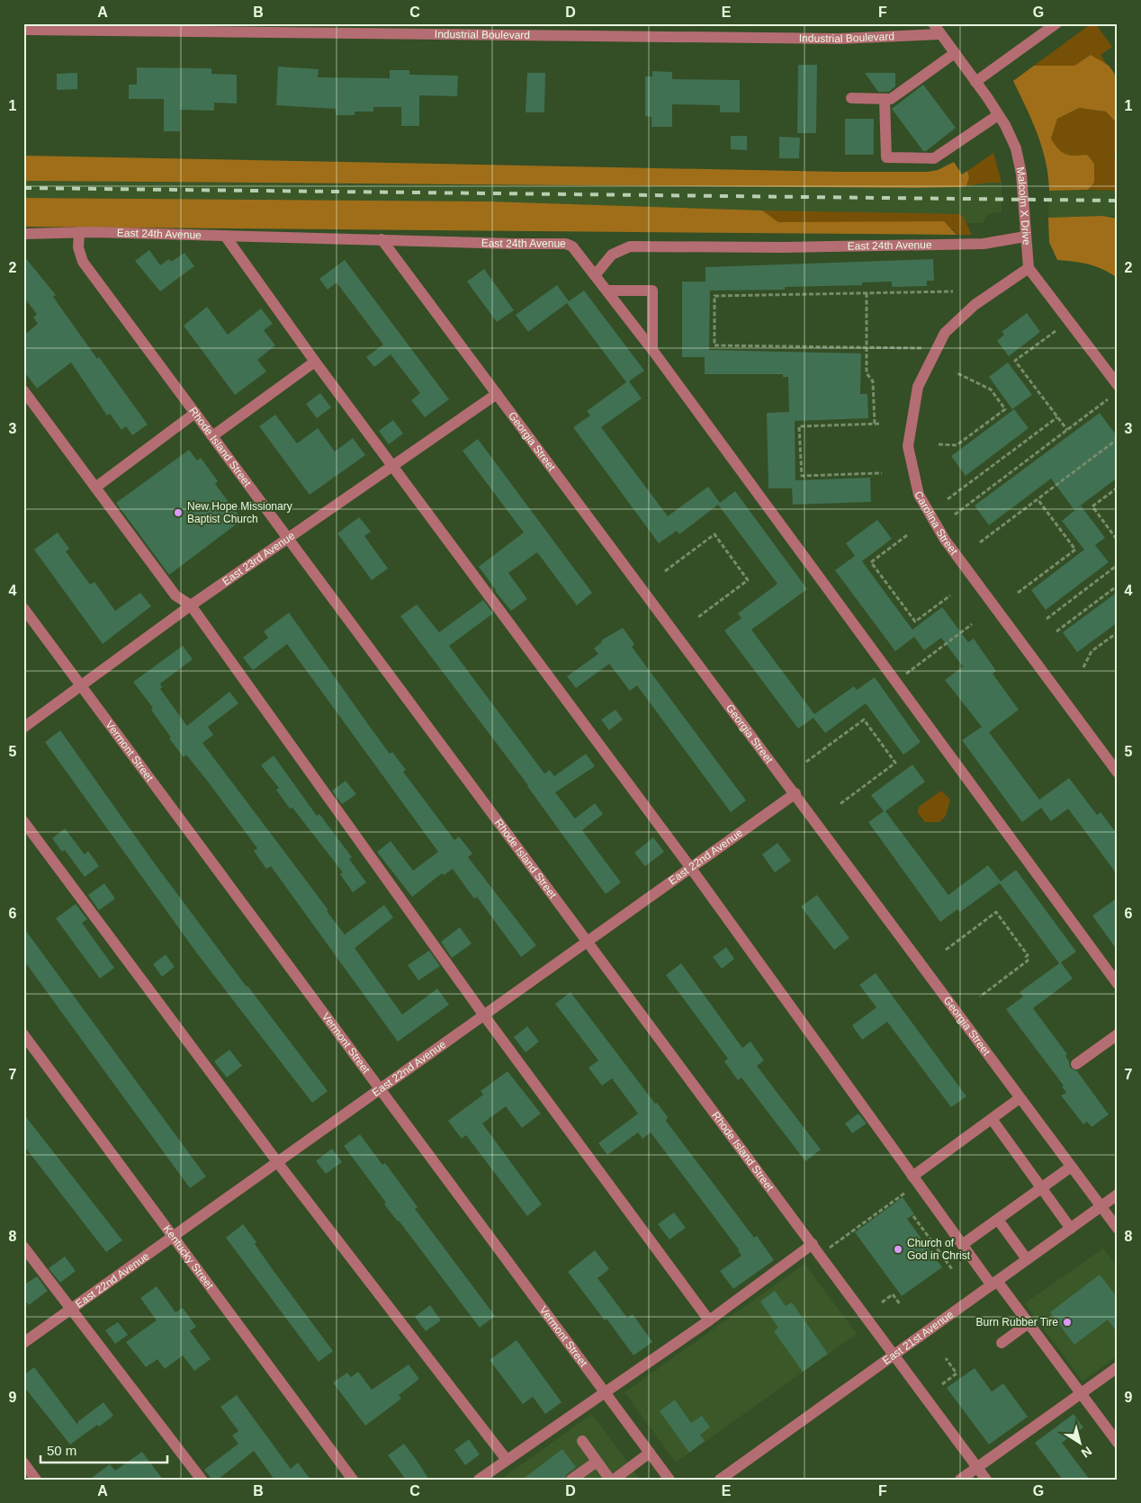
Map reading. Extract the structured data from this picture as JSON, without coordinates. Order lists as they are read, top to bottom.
{
  "streets": {
    "street": [
      "Industrial Boulevard",
      "Malcolm X Drive",
      "East 24th Avenue",
      "Georgia Street",
      "Rhode Island Street",
      "Carolina Street",
      "East 23rd Avenue",
      "Vermont Street",
      "East 22nd Avenue",
      "Kentucky Street",
      "East 21st Avenue"
    ]
  },
  "crossings": [
    ["Industrial Boulevard", "Malcolm X Drive"],
    ["Malcolm X Drive", "East 24th Avenue"],
    ["Malcolm X Drive", "Carolina Street"],
    ["East 24th Avenue", "Georgia Street"],
    ["East 24th Avenue", "Rhode Island Street"],
    ["Georgia Street", "East 23rd Avenue"],
    ["Georgia Street", "East 22nd Avenue"],
    ["Georgia Street", "East 21st Avenue"],
    ["Rhode Island Street", "East 23rd Avenue"],
    ["Rhode Island Street", "East 22nd Avenue"],
    ["Rhode Island Street", "East 21st Avenue"],
    ["East 23rd Avenue", "Vermont Street"],
    ["Vermont Street", "East 22nd Avenue"],
    ["East 22nd Avenue", "Kentucky Street"]
  ],
  "places": ["New Hope Missionary Baptist Church", "Church of God in Christ", "Burn Rubber Tire"],
  "scale_bar": "50 m",
  "north": "bottom right",
  "grid": {
    "columns": [
      "A",
      "B",
      "C",
      "D",
      "E",
      "F",
      "G"
    ],
    "rows": [
      "1",
      "2",
      "3",
      "4",
      "5",
      "6",
      "7",
      "8",
      "9"
    ]
  }
}
